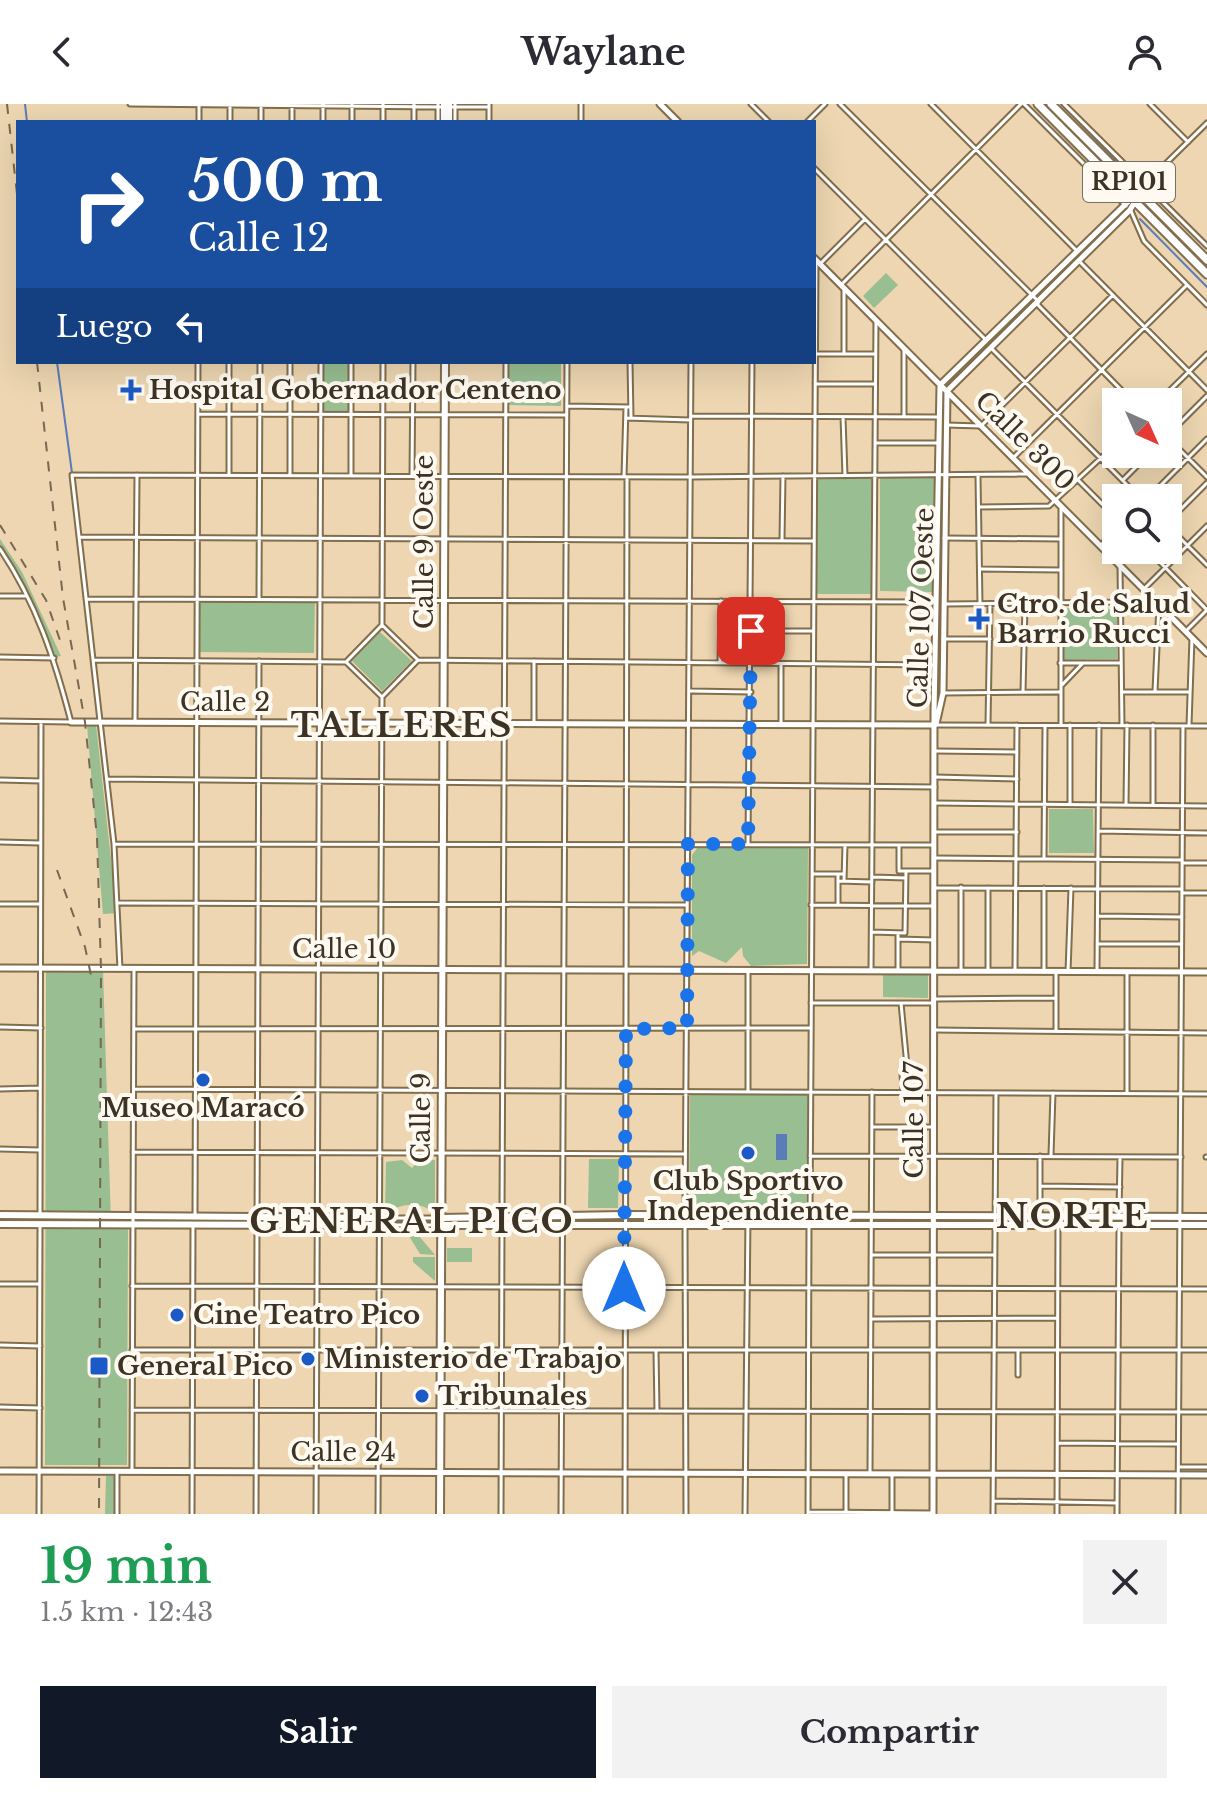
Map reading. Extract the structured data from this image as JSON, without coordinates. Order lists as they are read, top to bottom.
{
  "streets": {
    "main road": ["RP101", "Calle 9 Oeste", "Calle 9"],
    "street": [
      "Calle 300",
      "Calle 107 Oeste",
      "Calle 2",
      "Calle 10",
      "Calle 107",
      "Calle 24"
    ]
  },
  "crossings": [
    ["Calle 300", "Calle 107 Oeste"],
    ["Calle 9 Oeste", "Calle 2"],
    ["Calle 9 Oeste", "Calle 9"],
    ["Calle 107 Oeste", "Calle 2"],
    ["Calle 107 Oeste", "Calle 107"],
    ["Calle 2", "Calle 9"],
    ["Calle 2", "Calle 107"],
    ["Calle 10", "Calle 9"],
    ["Calle 10", "Calle 107"],
    ["Calle 9", "Calle 24"],
    ["Calle 107", "Calle 24"]
  ],
  "districts": ["TALLERES", "NORTE", "GENERAL PICO"],
  "places": {
    "health": ["Hospital Gobernador Centeno", "Ctro. de Salud Barrio Rucci"],
    "other": [
      "Museo Maracó",
      "Club Sportivo Independiente",
      "Cine Teatro Pico",
      "Ministerio de Trabajo",
      "Tribunales"
    ],
    "transit": ["General Pico"]
  },
  "north": "bottom right",
  "page": {
    "header": "Waylane",
    "turn": ["500 m", "Calle 12"],
    "then": "Luego",
    "heading": ["19 min", "1.5 km · 12:43"],
    "buttons": ["Salir", "Compartir"]
  }
}
